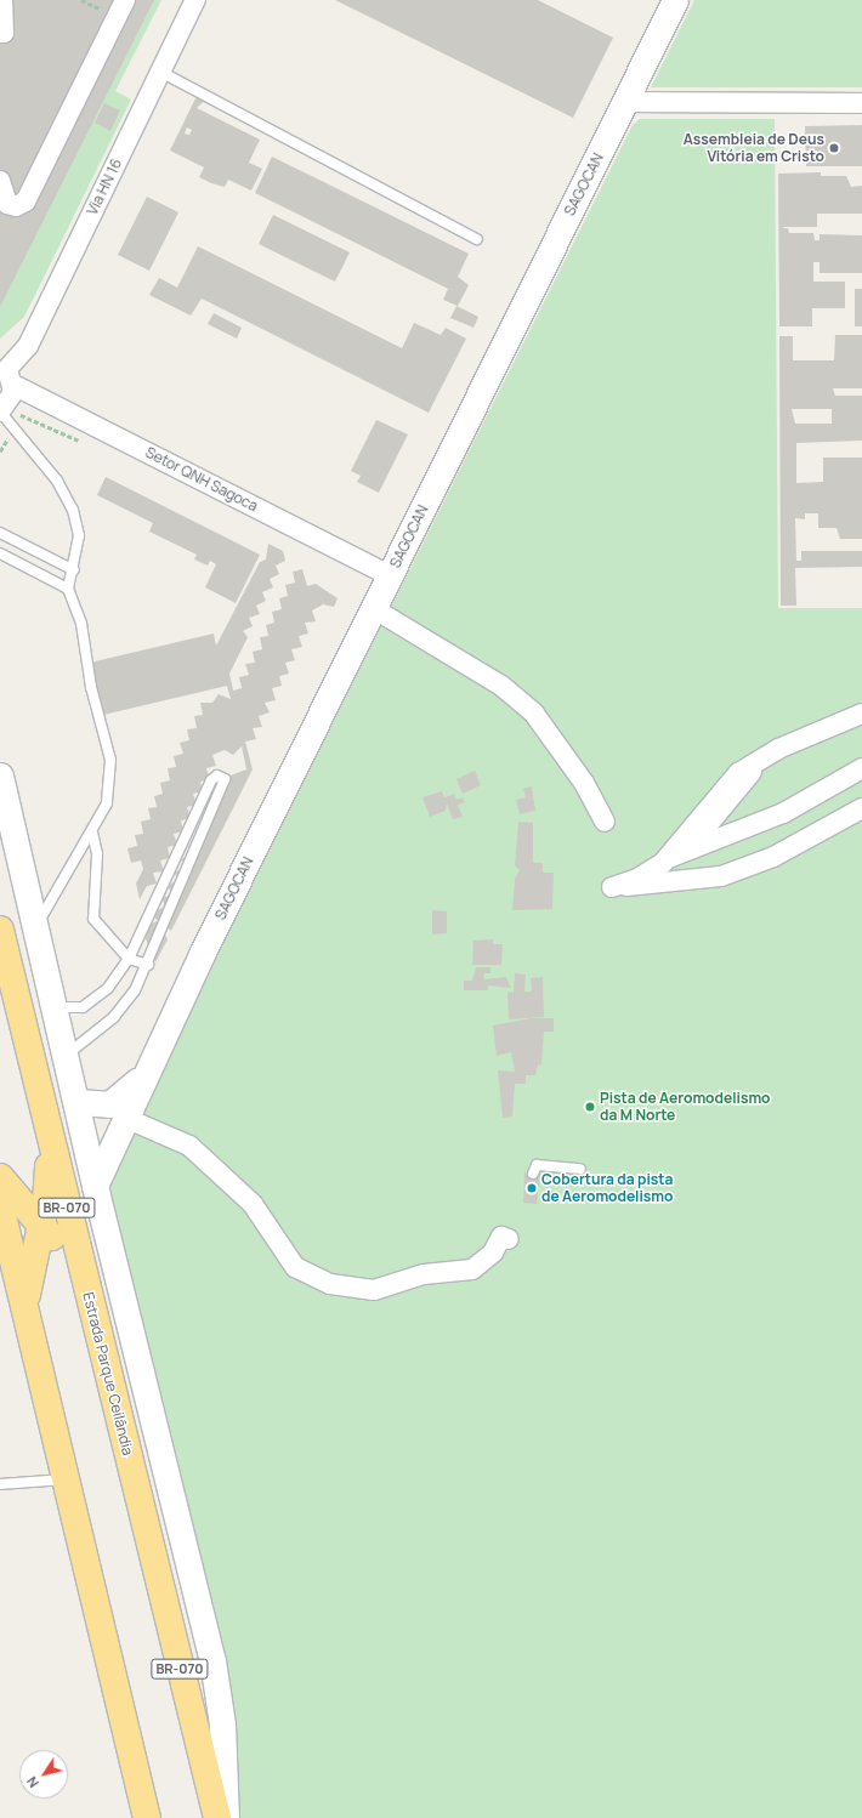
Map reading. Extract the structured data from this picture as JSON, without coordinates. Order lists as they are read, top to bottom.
{
  "streets": {
    "highway": ["BR-070", "Estrada Parque Ceilândia"],
    "street": ["SAGOCAN", "Via HN 16", "Setor QNH Sagoca"]
  },
  "crossings": [
    ["SAGOCAN", "Setor QNH Sagoca"],
    ["Via HN 16", "Setor QNH Sagoca"]
  ],
  "places": ["Assembleia de Deus Vitória em Cristo", "Pista de Aeromodelismo da M Norte", "Cobertura da pista de Aeromodelismo"],
  "north": "bottom left"
}
